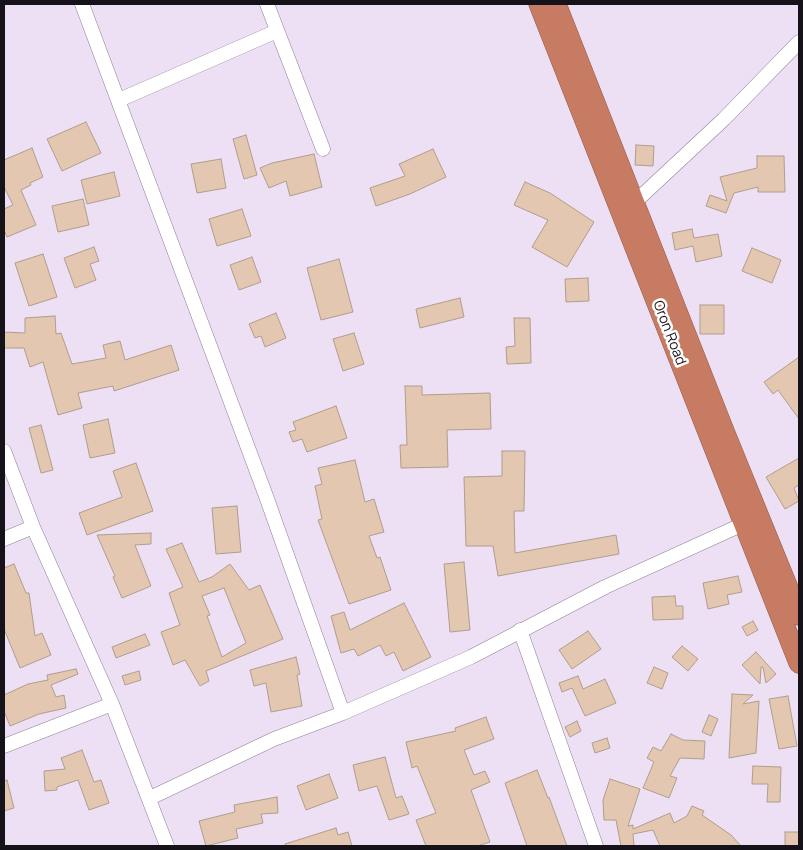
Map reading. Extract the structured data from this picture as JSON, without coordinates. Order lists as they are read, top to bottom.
{
  "streets": {
    "highway": ["Oron Road"]
  }
}
